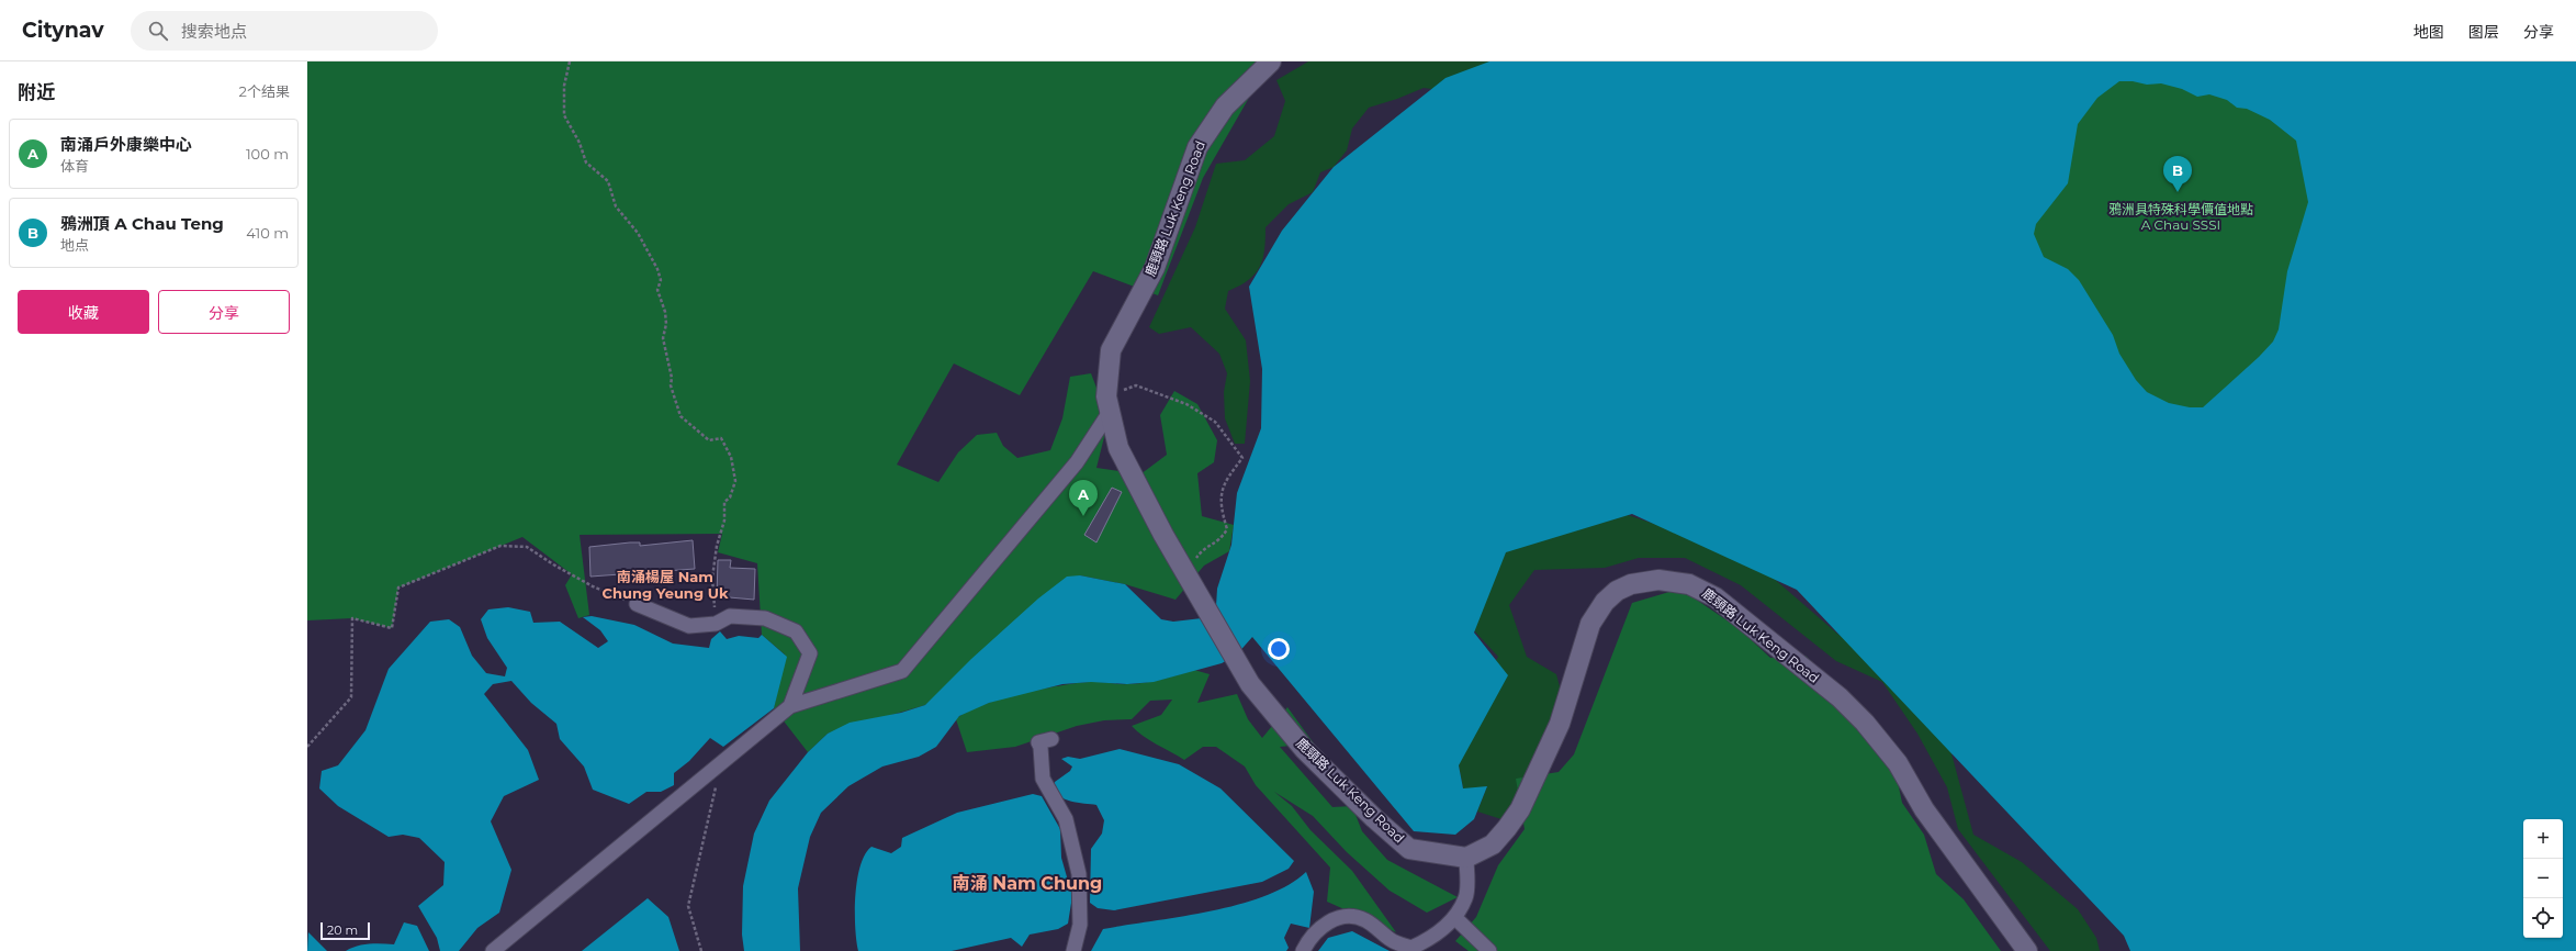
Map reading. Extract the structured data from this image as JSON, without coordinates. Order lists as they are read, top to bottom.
{
  "streets": {
    "street": ["鹿頸路 Luk Keng Road"]
  },
  "districts": ["南涌楊屋 Nam Chung Yeung Uk", "南涌 Nam Chung"],
  "parks": ["鴉洲具特殊科學價值地點 A Chau SSSI"],
  "scale_bar": "20 m",
  "page": {
    "header": "Citynav",
    "search": "搜索地点",
    "nav": ["地图", "图层", "分享"],
    "heading": ["附近", "2个结果"],
    "list": [
      {
        "mark": "A",
        "name": "南涌戶外康樂中心",
        "note": "体育",
        "value": "100 m"
      },
      {
        "mark": "B",
        "name": "鴉洲頂 A Chau Teng",
        "note": "地点",
        "value": "410 m"
      }
    ],
    "pins": ["B", "A"],
    "buttons": ["收藏", "分享"],
    "map_buttons": ["+", "−"],
    "scale": "20 m"
  }
}
